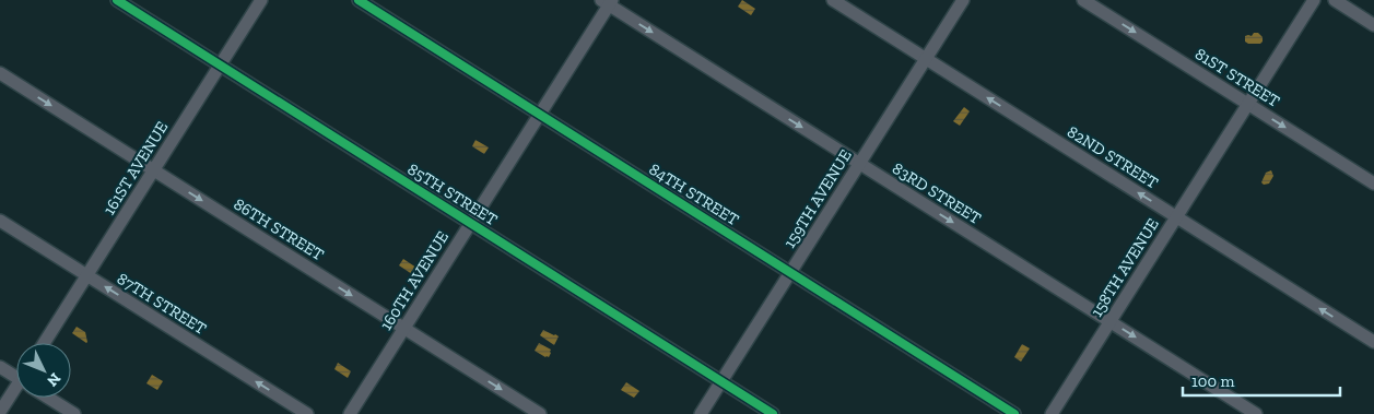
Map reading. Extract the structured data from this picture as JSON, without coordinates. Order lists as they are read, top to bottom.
{
  "streets": {
    "street": [
      "81ST STREET",
      "82ND STREET",
      "161ST AVENUE",
      "83RD STREET",
      "85TH STREET",
      "84TH STREET",
      "159TH AVENUE",
      "86TH STREET",
      "158TH AVENUE",
      "160TH AVENUE",
      "87TH STREET"
    ]
  },
  "crossings": [
    ["81ST STREET", "158TH AVENUE"],
    ["82ND STREET", "159TH AVENUE"],
    ["82ND STREET", "158TH AVENUE"],
    ["161ST AVENUE", "85TH STREET"],
    ["161ST AVENUE", "86TH STREET"],
    ["161ST AVENUE", "87TH STREET"],
    ["83RD STREET", "159TH AVENUE"],
    ["83RD STREET", "158TH AVENUE"],
    ["83RD STREET", "160TH AVENUE"],
    ["85TH STREET", "159TH AVENUE"],
    ["85TH STREET", "160TH AVENUE"],
    ["84TH STREET", "159TH AVENUE"],
    ["84TH STREET", "160TH AVENUE"],
    ["86TH STREET", "160TH AVENUE"]
  ],
  "one_way": [
    "81ST STREET",
    "82ND STREET",
    "83RD STREET",
    "86TH STREET",
    "87TH STREET"
  ],
  "scale_bar": "100 m",
  "north": "bottom right"
}
